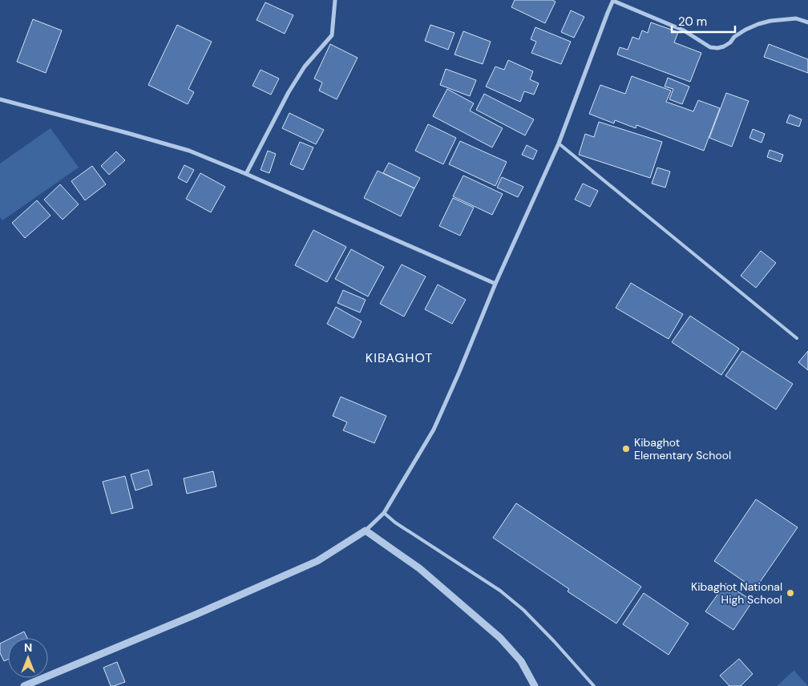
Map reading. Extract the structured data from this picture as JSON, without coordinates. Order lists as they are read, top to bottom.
{
  "districts": ["KIBAGHOT"],
  "places": ["Kibaghot Elementary School", "Kibaghot National High School"],
  "scale_bar": "20 m",
  "north": "top"
}
